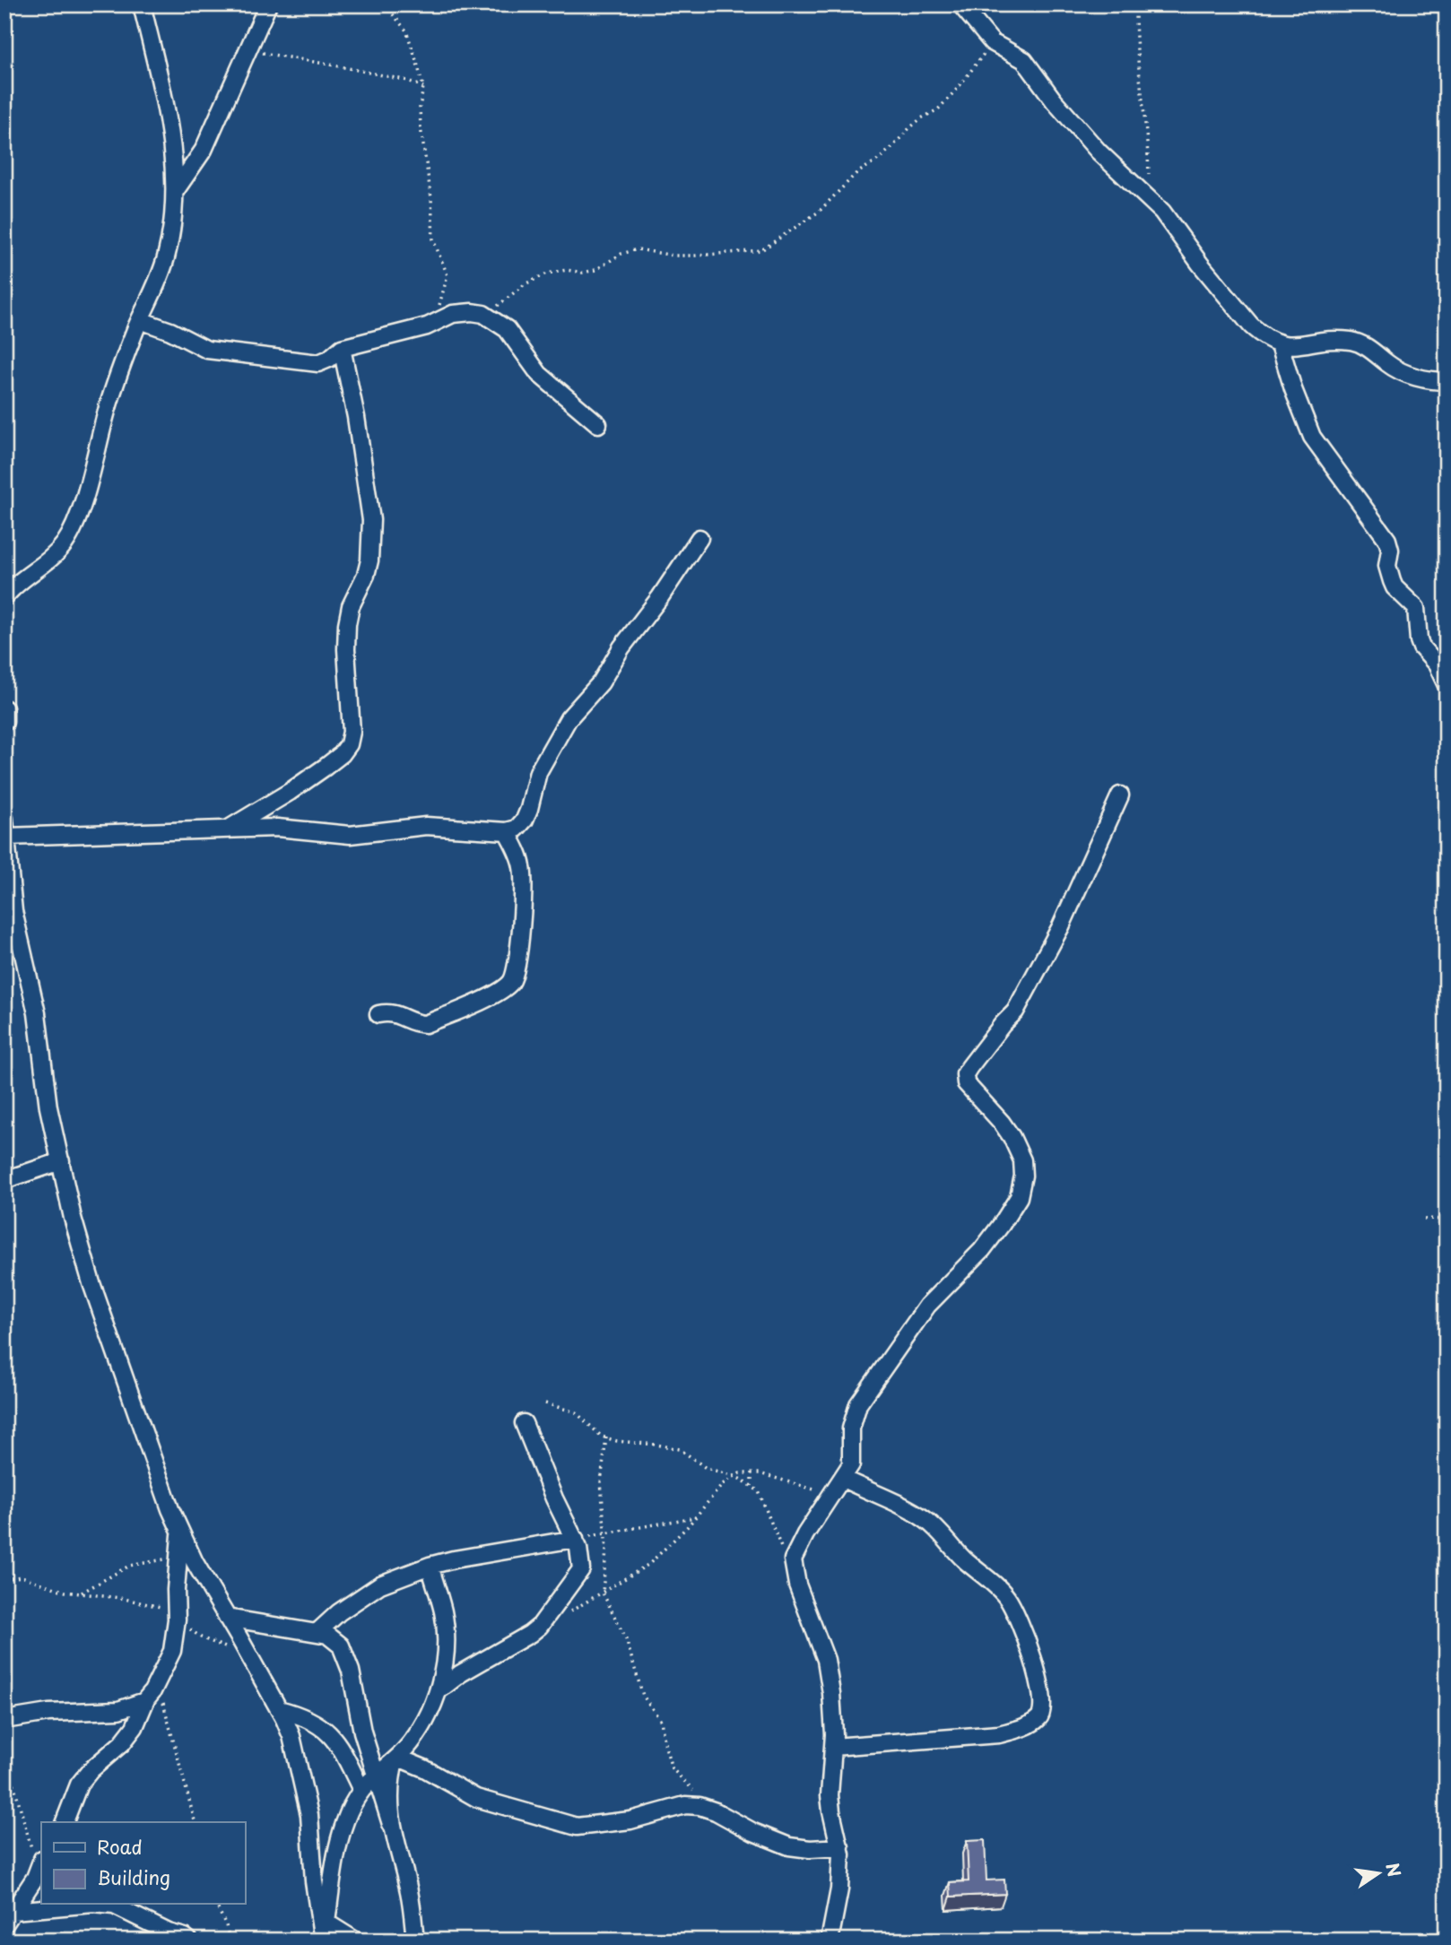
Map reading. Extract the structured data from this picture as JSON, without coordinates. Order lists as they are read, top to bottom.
{
  "legend": ["Road", "Building"],
  "north": "right"
}
